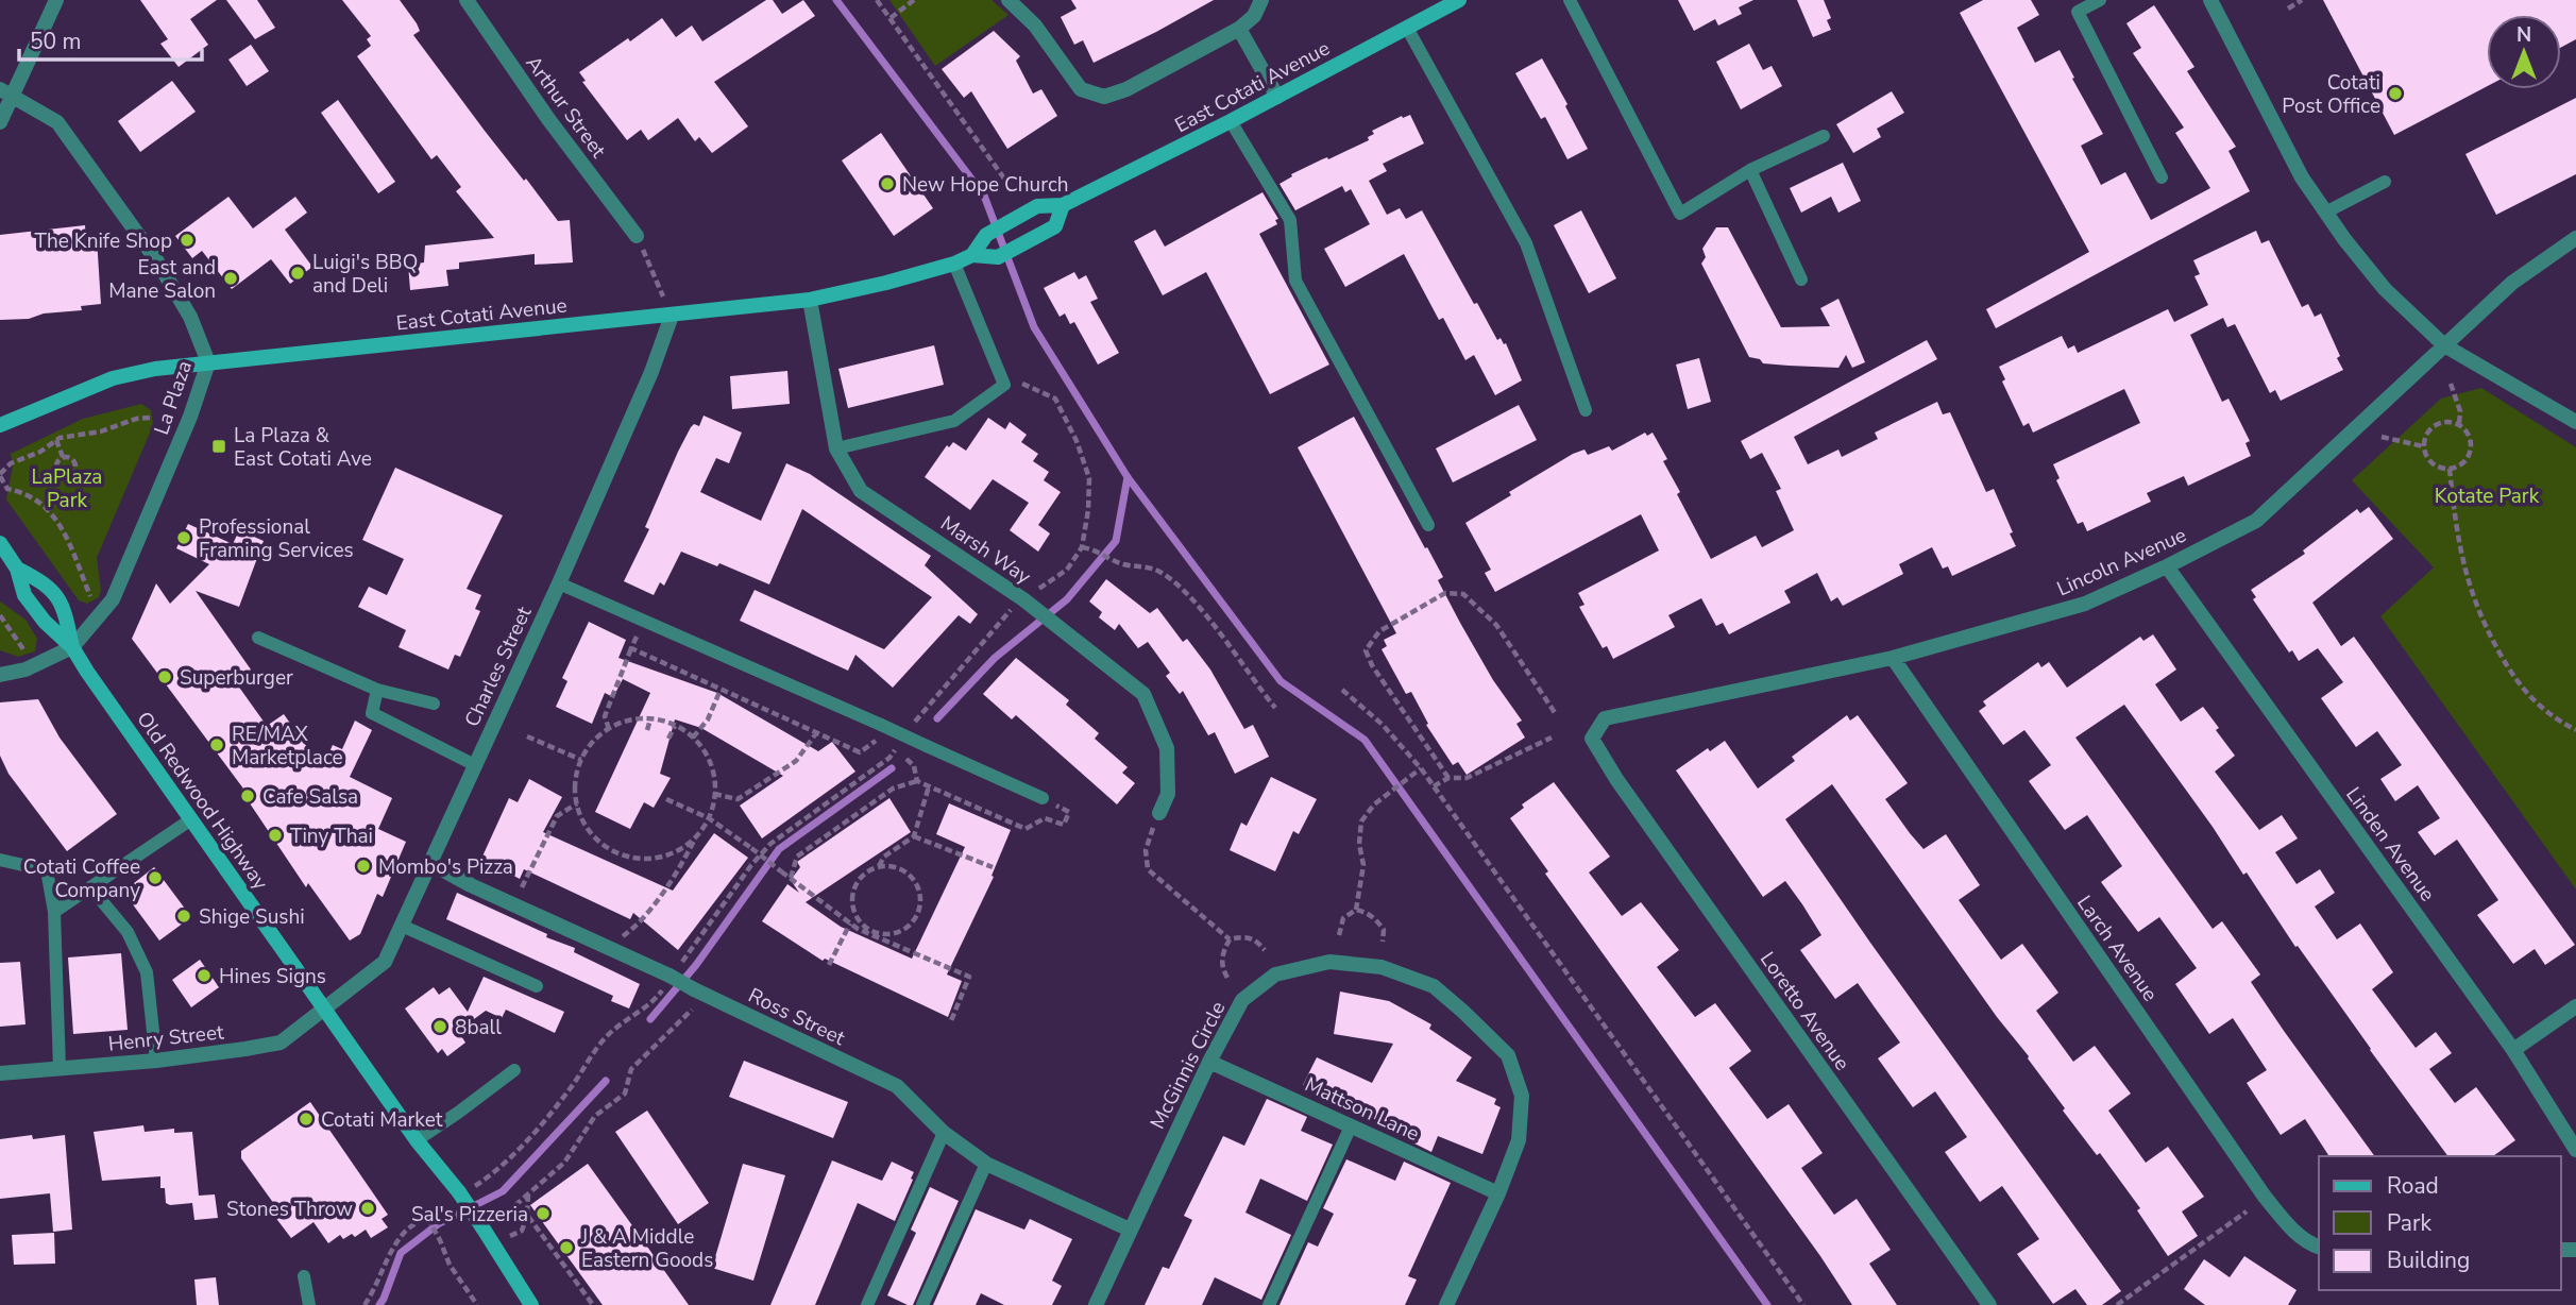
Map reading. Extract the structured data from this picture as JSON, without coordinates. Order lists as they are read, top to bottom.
{
  "streets": {
    "main road": ["East Cotati Avenue", "Old Redwood Highway"],
    "street": [
      "Arthur Street",
      "La Plaza",
      "Marsh Way",
      "Lincoln Avenue",
      "Charles Street",
      "Linden Avenue",
      "Larch Avenue",
      "Loretto Avenue",
      "Ross Street",
      "Henry Street",
      "McGinnis Circle",
      "Mattson Lane"
    ]
  },
  "crossings": [
    ["East Cotati Avenue", "La Plaza"],
    ["East Cotati Avenue", "Marsh Way"],
    ["East Cotati Avenue", "Charles Street"],
    ["La Plaza", "Old Redwood Highway"],
    ["Lincoln Avenue", "Linden Avenue"],
    ["Lincoln Avenue", "Larch Avenue"],
    ["Lincoln Avenue", "Loretto Avenue"],
    ["Charles Street", "Old Redwood Highway"],
    ["Charles Street", "Ross Street"],
    ["Charles Street", "Henry Street"],
    ["Old Redwood Highway", "Henry Street"],
    ["Ross Street", "McGinnis Circle"],
    ["McGinnis Circle", "Mattson Lane"]
  ],
  "parks": ["LaPlaza Park", "Kotate Park"],
  "places": {
    "other": [
      "Cotati Post Office",
      "New Hope Church",
      "The Knife Shop",
      "Luigi's BBQ and Deli",
      "East and Mane Salon",
      "Professional Framing Services",
      "Superburger",
      "RE/MAX Marketplace",
      "Cafe Salsa",
      "Tiny Thai",
      "Mombo's Pizza",
      "Cotati Coffee Company",
      "Shige Sushi",
      "Hines Signs",
      "8ball",
      "Cotati Market",
      "Stones Throw",
      "Sal's Pizzeria",
      "J & A Middle Eastern Goods"
    ],
    "transit": ["La Plaza & East Cotati Ave"]
  },
  "legend": ["Road", "Park", "Building"],
  "scale_bar": "50 m",
  "north": "top"
}
